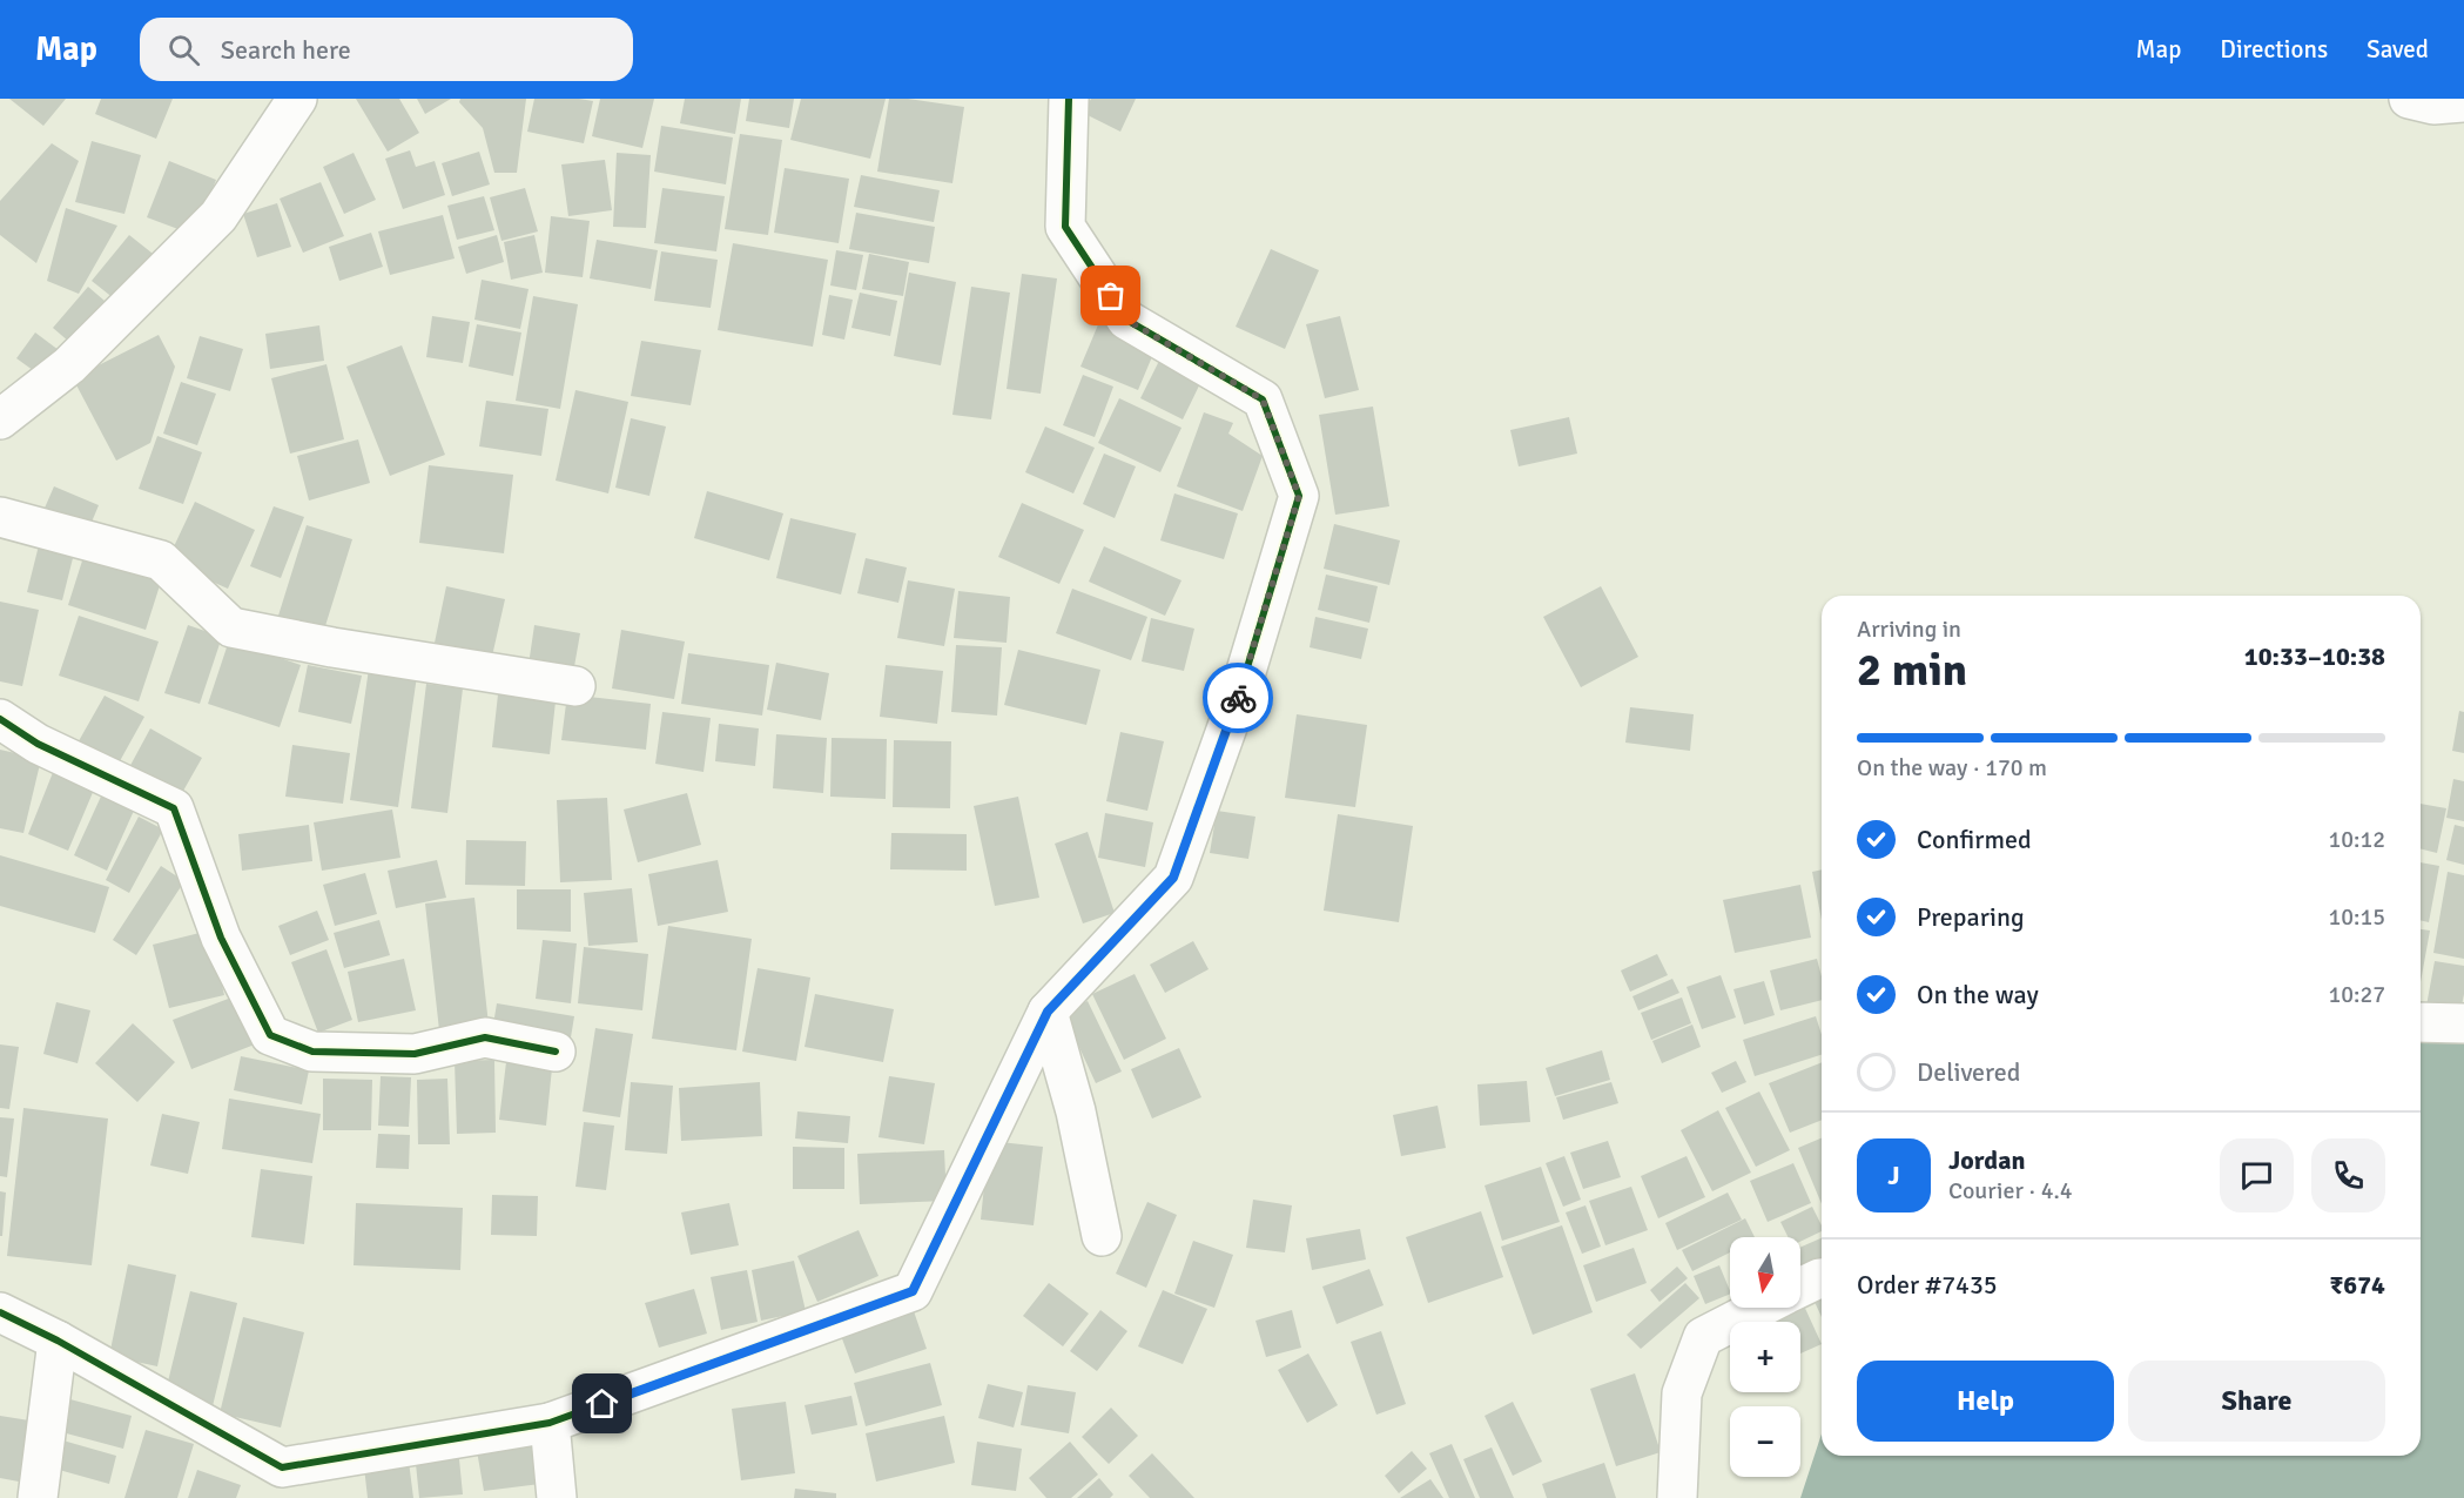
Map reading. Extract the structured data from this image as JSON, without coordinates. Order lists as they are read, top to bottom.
{
  "north": "bottom",
  "page": {
    "header": "Map",
    "search": "Search here",
    "nav": ["Map", "Directions", "Saved"],
    "heading": ["2 min", "Arriving in", "10:33–10:38"],
    "panel": [
      "Jordan",
      "Courier · 4.4",
      "Order #7435",
      "₹674"
    ],
    "bar": "On the way · 170 m",
    "list": [
      ["Confirmed", "10:12"],
      ["Preparing", "10:15"],
      ["On the way", "10:27"],
      "Delivered"
    ],
    "round": "J",
    "map_buttons": ["+", "−"],
    "buttons": ["Help", "Share"]
  }
}
